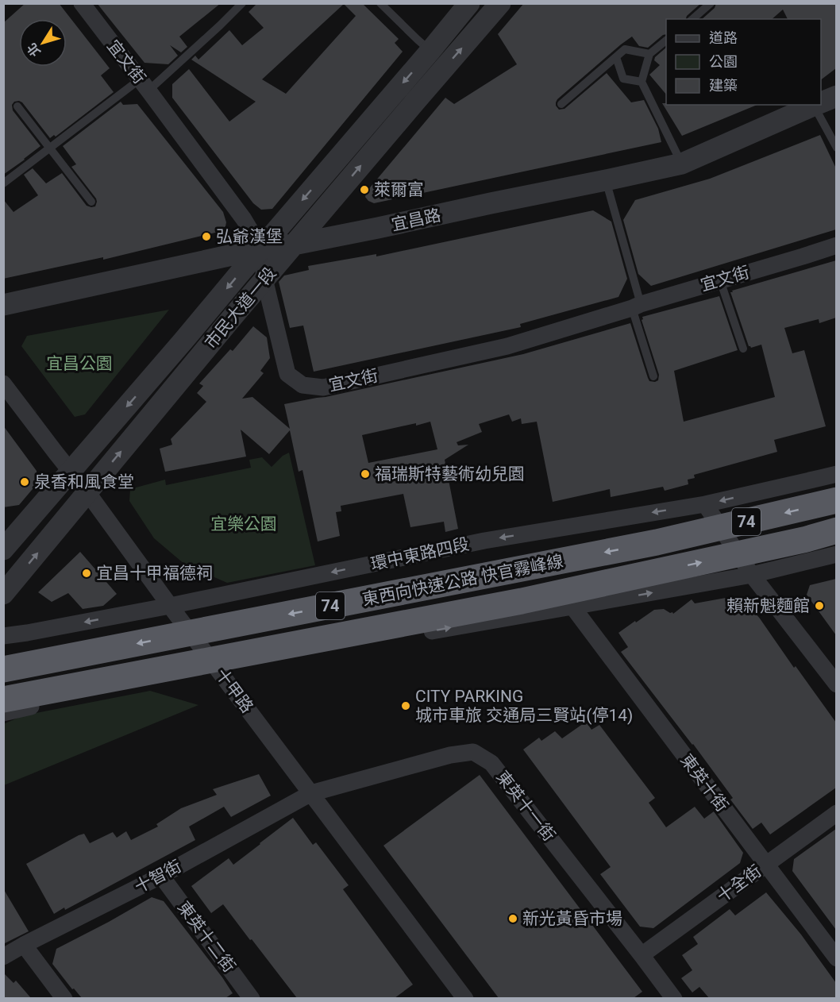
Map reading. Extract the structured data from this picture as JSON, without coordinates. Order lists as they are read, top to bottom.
{
  "streets": {
    "highway": ["74", "東西向快速公路 快官霧峰線"],
    "street": [
      "宜文街",
      "宜昌路",
      "市民大道一段",
      "環中東路四段",
      "十甲路",
      "東英十街",
      "東英十一街",
      "十智街",
      "十全街",
      "東英十二街"
    ]
  },
  "crossings": [
    ["宜文街", "宜昌路"],
    ["宜文街", "市民大道一段"],
    ["宜昌路", "市民大道一段"],
    ["市民大道一段", "十甲路"],
    ["環中東路四段", "十甲路"],
    ["十甲路", "東英十一街"],
    ["十甲路", "十智街"],
    ["東英十街", "十全街"],
    ["東英十一街", "十智街"],
    ["東英十一街", "十全街"],
    ["十智街", "東英十二街"]
  ],
  "parks": ["宜昌公園", "宜樂公園"],
  "places": [
    "萊爾富",
    "弘爺漢堡",
    "福瑞斯特藝術幼兒園",
    "泉香和風食堂",
    "宜昌十甲福德祠",
    "賴新魁麵館",
    "CITY PARKING 城市車旅 交通局三賢站(停14)",
    "新光黃昏市場"
  ],
  "legend": ["道路", "公園", "建築"],
  "north": "bottom left"
}
